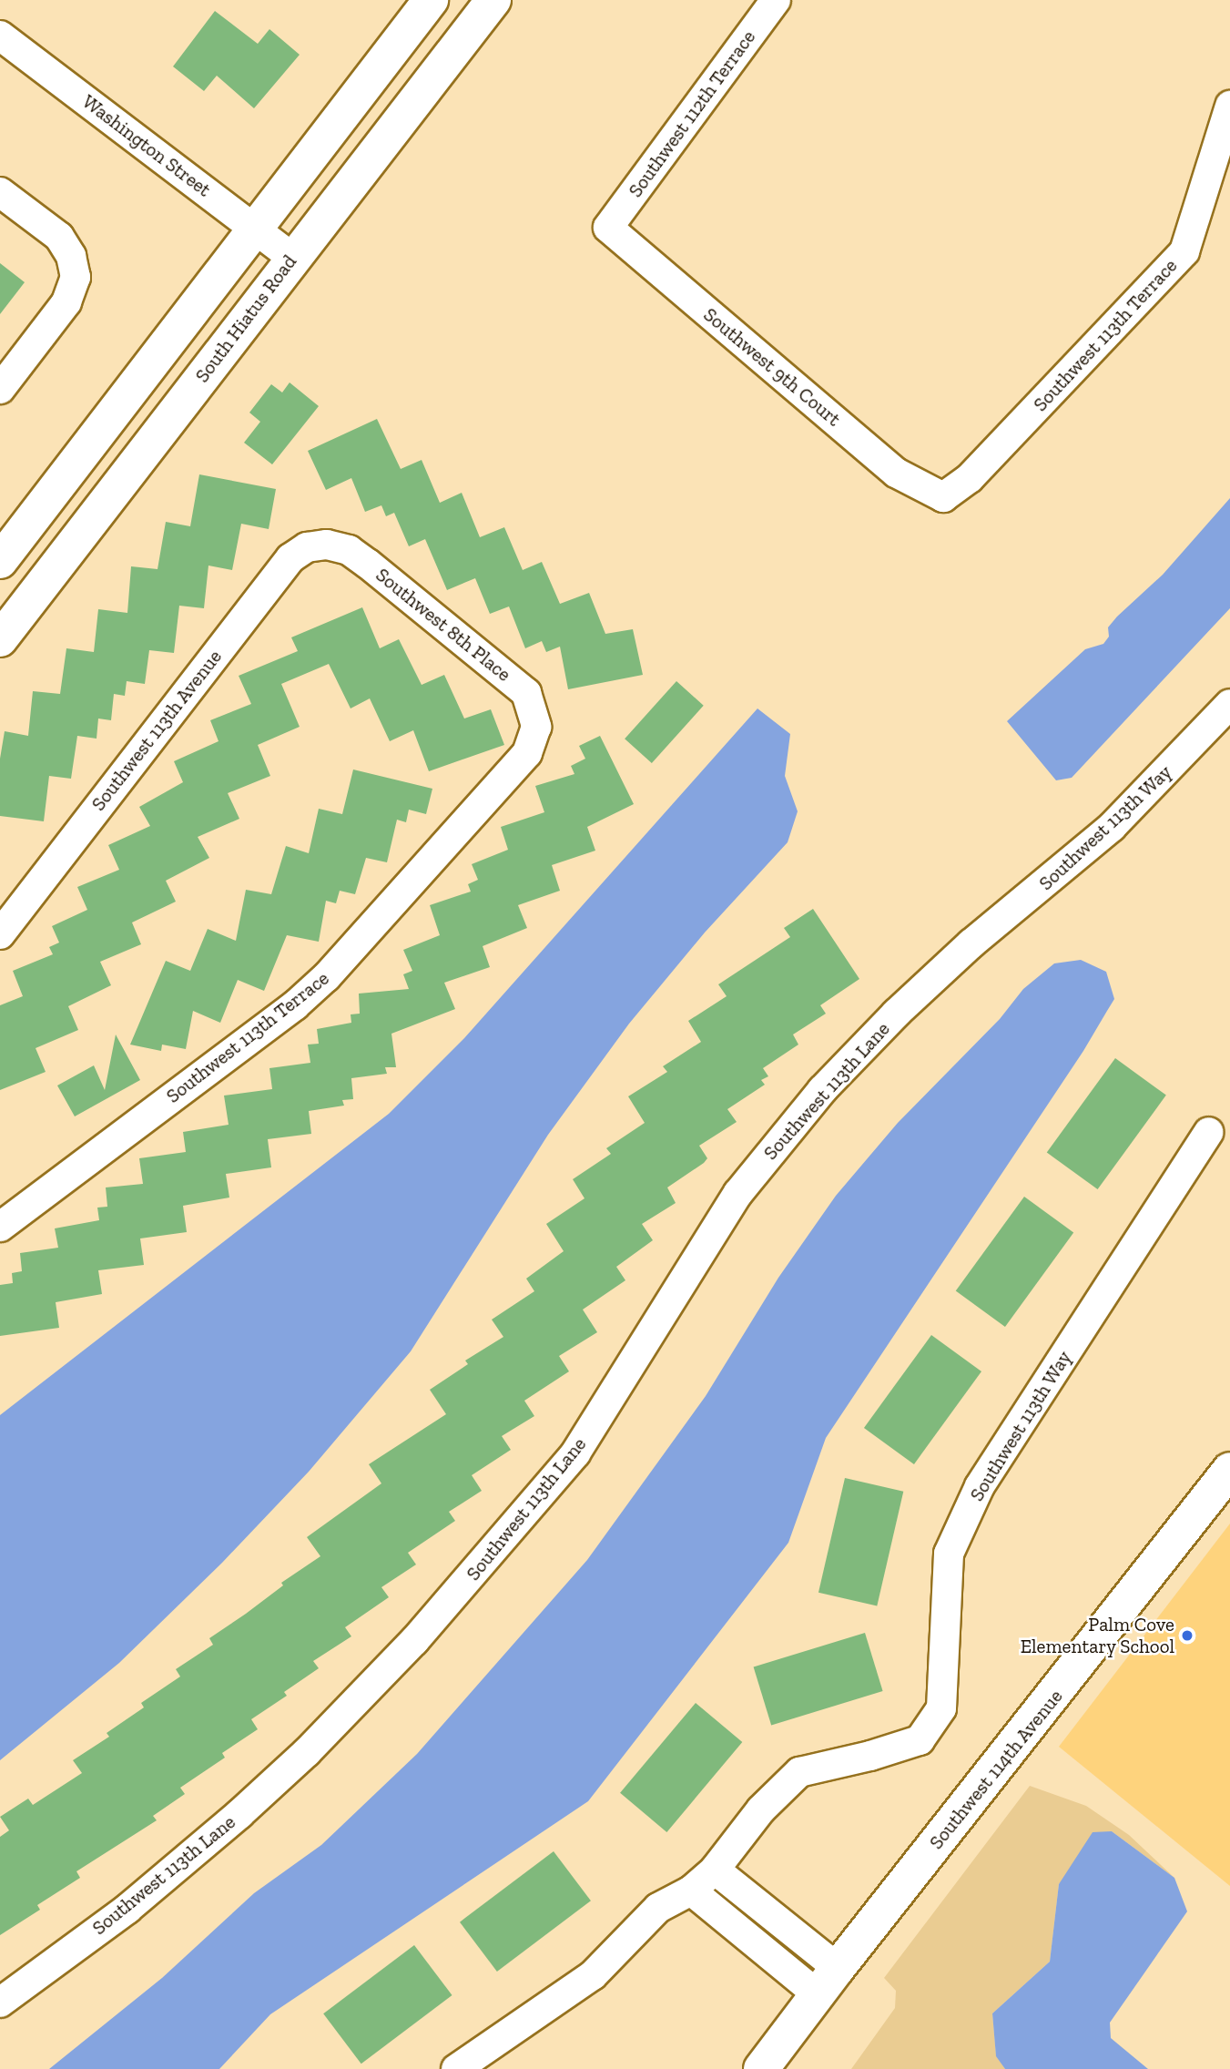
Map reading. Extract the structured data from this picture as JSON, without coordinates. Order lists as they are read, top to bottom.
{
  "streets": {
    "main road": ["South Hiatus Road", "Southwest 114th Avenue"],
    "street": [
      "Southwest 112th Terrace",
      "Washington Street",
      "Southwest 113th Terrace",
      "Southwest 9th Court",
      "Southwest 8th Place",
      "Southwest 113th Avenue",
      "Southwest 113th Way",
      "Southwest 113th Lane"
    ]
  },
  "crossings": [
    ["Southwest 112th Terrace", "Southwest 9th Court"],
    ["Washington Street", "South Hiatus Road"],
    ["Southwest 113th Terrace", "Southwest 9th Court"],
    ["Southwest 113th Terrace", "Southwest 8th Place"],
    ["Southwest 8th Place", "Southwest 113th Avenue"],
    ["Southwest 113th Way", "Southwest 113th Lane"]
  ],
  "places": ["Palm Cove Elementary School"]
}
